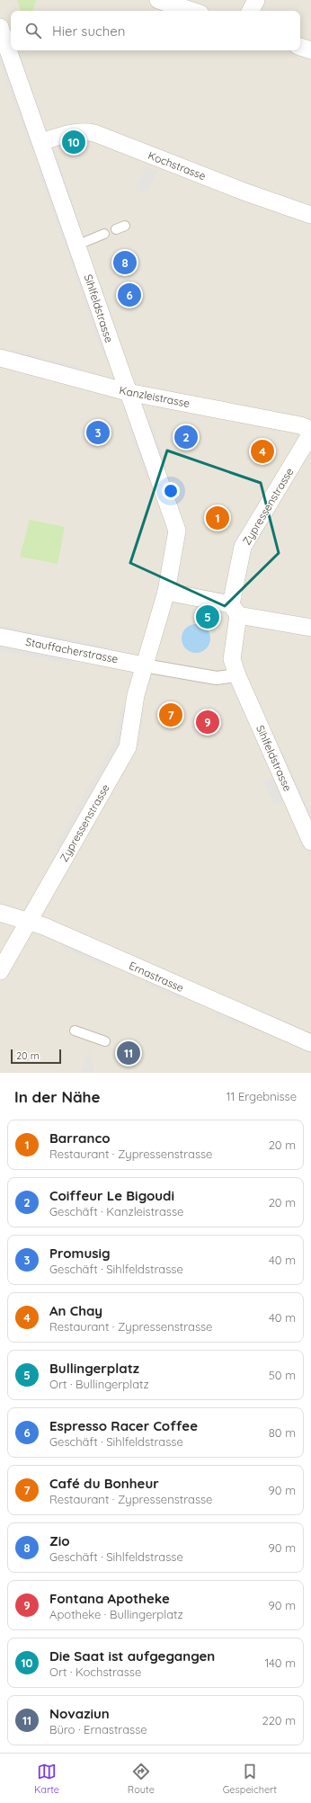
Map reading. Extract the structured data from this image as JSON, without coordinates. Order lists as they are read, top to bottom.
{
  "streets": {
    "street": [
      "Kochstrasse",
      "Sihlfeldstrasse",
      "Kanzleistrasse",
      "Zypressenstrasse",
      "Stauffacherstrasse",
      "Ernastrasse"
    ]
  },
  "crossings": [
    ["Kochstrasse", "Sihlfeldstrasse"],
    ["Sihlfeldstrasse", "Kanzleistrasse"],
    ["Sihlfeldstrasse", "Zypressenstrasse"],
    ["Sihlfeldstrasse", "Stauffacherstrasse"],
    ["Zypressenstrasse", "Stauffacherstrasse"],
    ["Zypressenstrasse", "Ernastrasse"]
  ],
  "scale_bar": "20 m",
  "page": {
    "search": "Hier suchen",
    "pins": [
      "10",
      "8",
      "6",
      "3",
      "2",
      "4",
      "1",
      "5",
      "7",
      "9",
      "11"
    ],
    "scale": "20 m",
    "heading": ["In der Nähe", "11 Ergebnisse"],
    "list": [
      {
        "mark": "1",
        "name": "Barranco",
        "note": "Restaurant · Zypressenstrasse",
        "value": "20 m"
      },
      {
        "mark": "2",
        "name": "Coiffeur Le Bigoudi",
        "note": "Geschäft · Kanzleistrasse",
        "value": "20 m"
      },
      {
        "mark": "3",
        "name": "Promusig",
        "note": "Geschäft · Sihlfeldstrasse",
        "value": "40 m"
      },
      {
        "mark": "4",
        "name": "An Chay",
        "note": "Restaurant · Zypressenstrasse",
        "value": "40 m"
      },
      {
        "mark": "5",
        "name": "Bullingerplatz",
        "note": "Ort · Bullingerplatz",
        "value": "50 m"
      },
      {
        "mark": "6",
        "name": "Espresso Racer Coffee",
        "note": "Geschäft · Sihlfeldstrasse",
        "value": "80 m"
      },
      {
        "mark": "7",
        "name": "Café du Bonheur",
        "note": "Restaurant · Zypressenstrasse",
        "value": "90 m"
      },
      {
        "mark": "8",
        "name": "Zio",
        "note": "Geschäft · Sihlfeldstrasse",
        "value": "90 m"
      },
      {
        "mark": "9",
        "name": "Fontana Apotheke",
        "note": "Apotheke · Bullingerplatz",
        "value": "90 m"
      },
      {
        "mark": "10",
        "name": "Die Saat ist aufgegangen",
        "note": "Ort · Kochstrasse",
        "value": "140 m"
      },
      {
        "mark": "11",
        "name": "Novaziun",
        "note": "Büro · Ernastrasse",
        "value": "220 m"
      }
    ],
    "nav": ["Karte", "Route", "Gespeichert"]
  }
}
